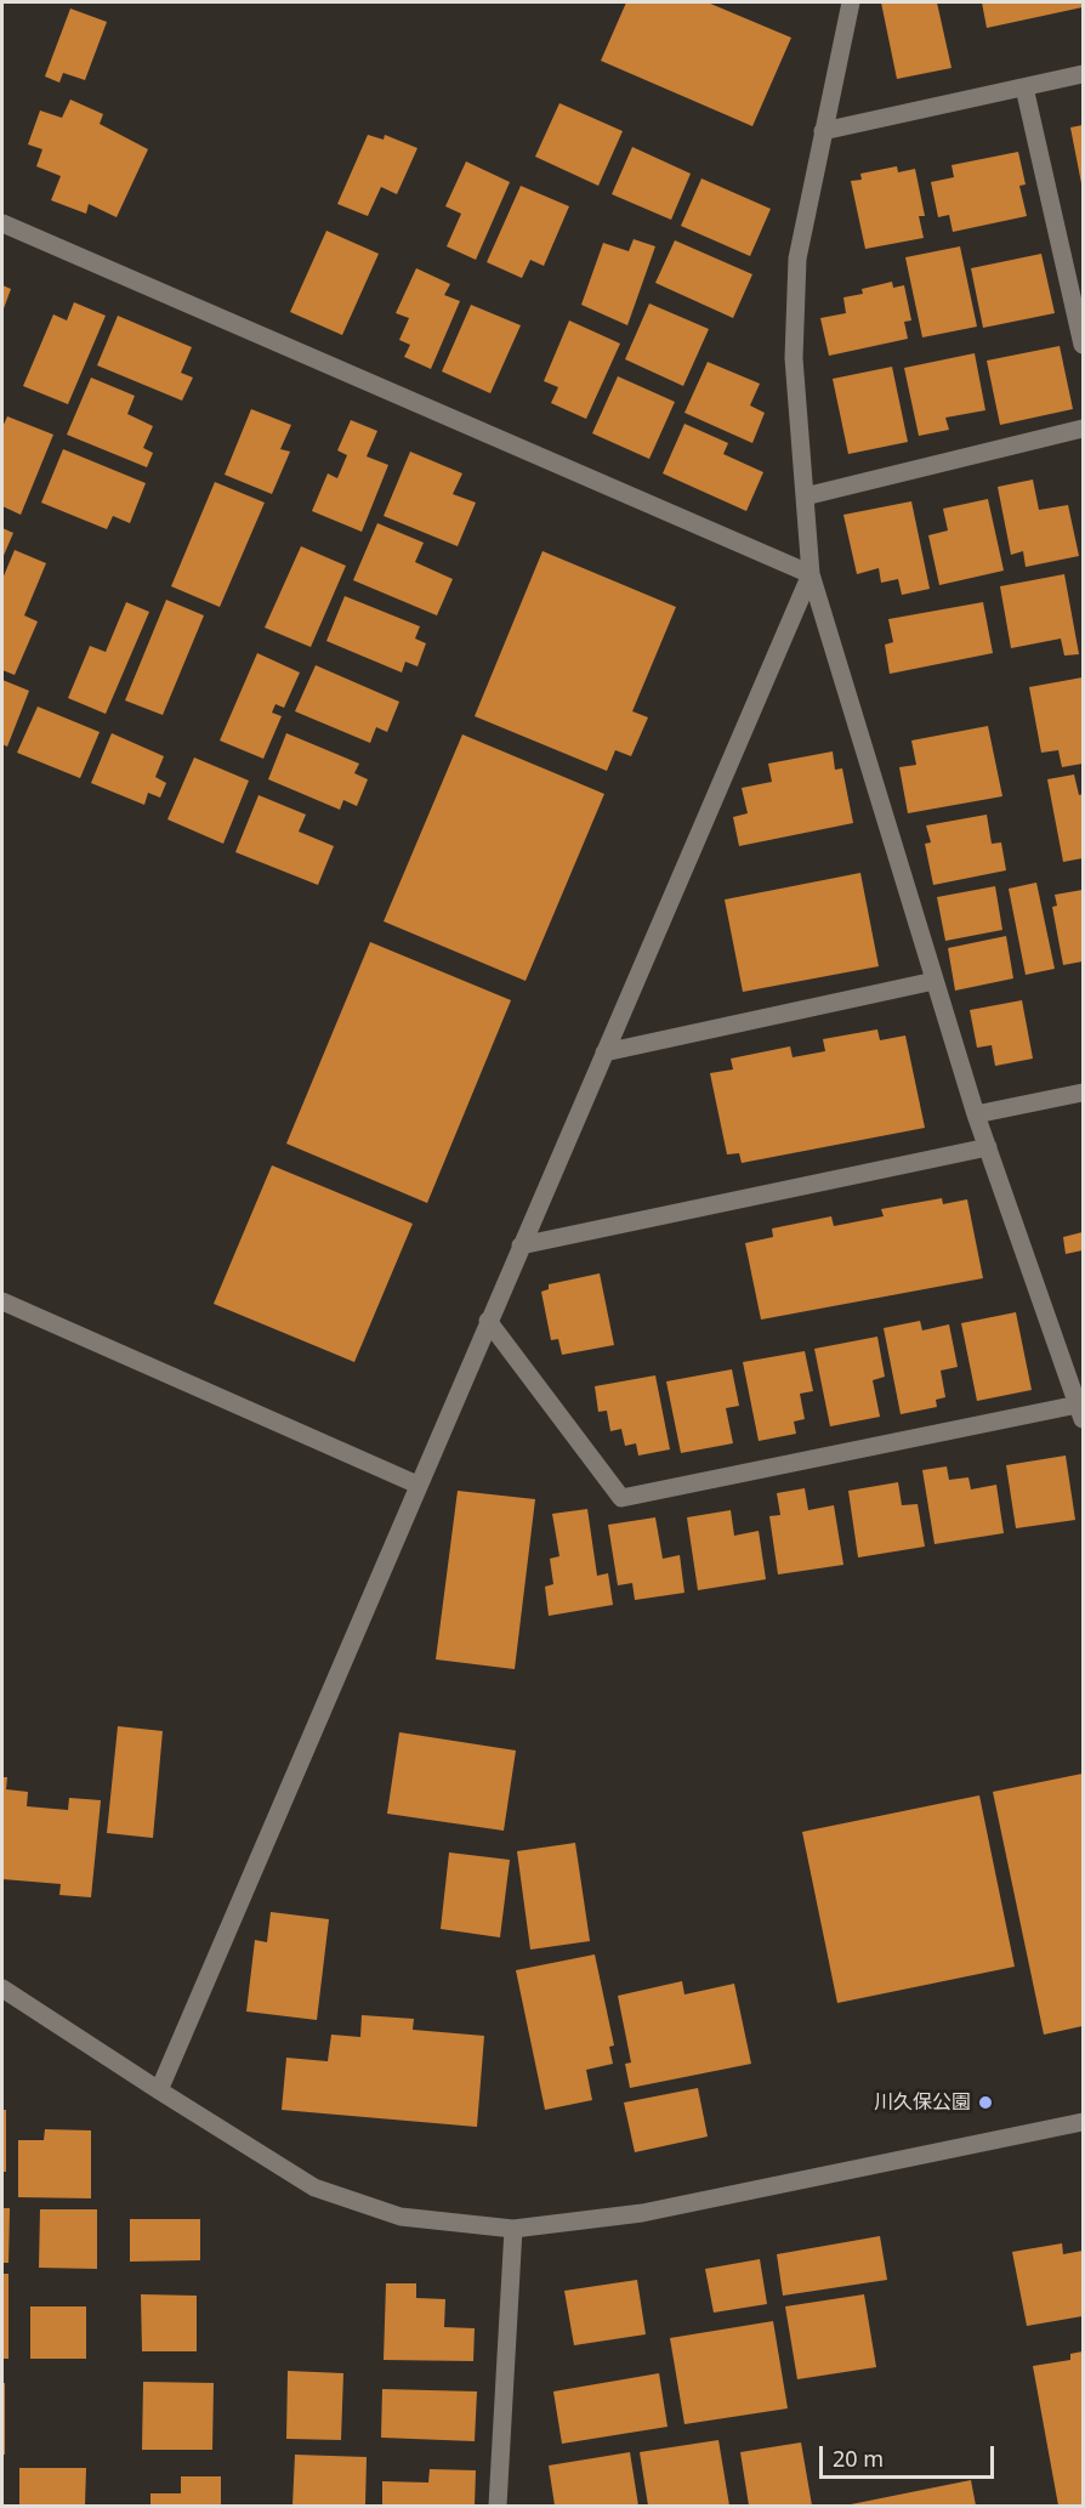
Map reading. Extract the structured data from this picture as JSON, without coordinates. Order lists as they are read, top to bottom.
{
  "places": ["川久保公園"],
  "scale_bar": "20 m"
}
